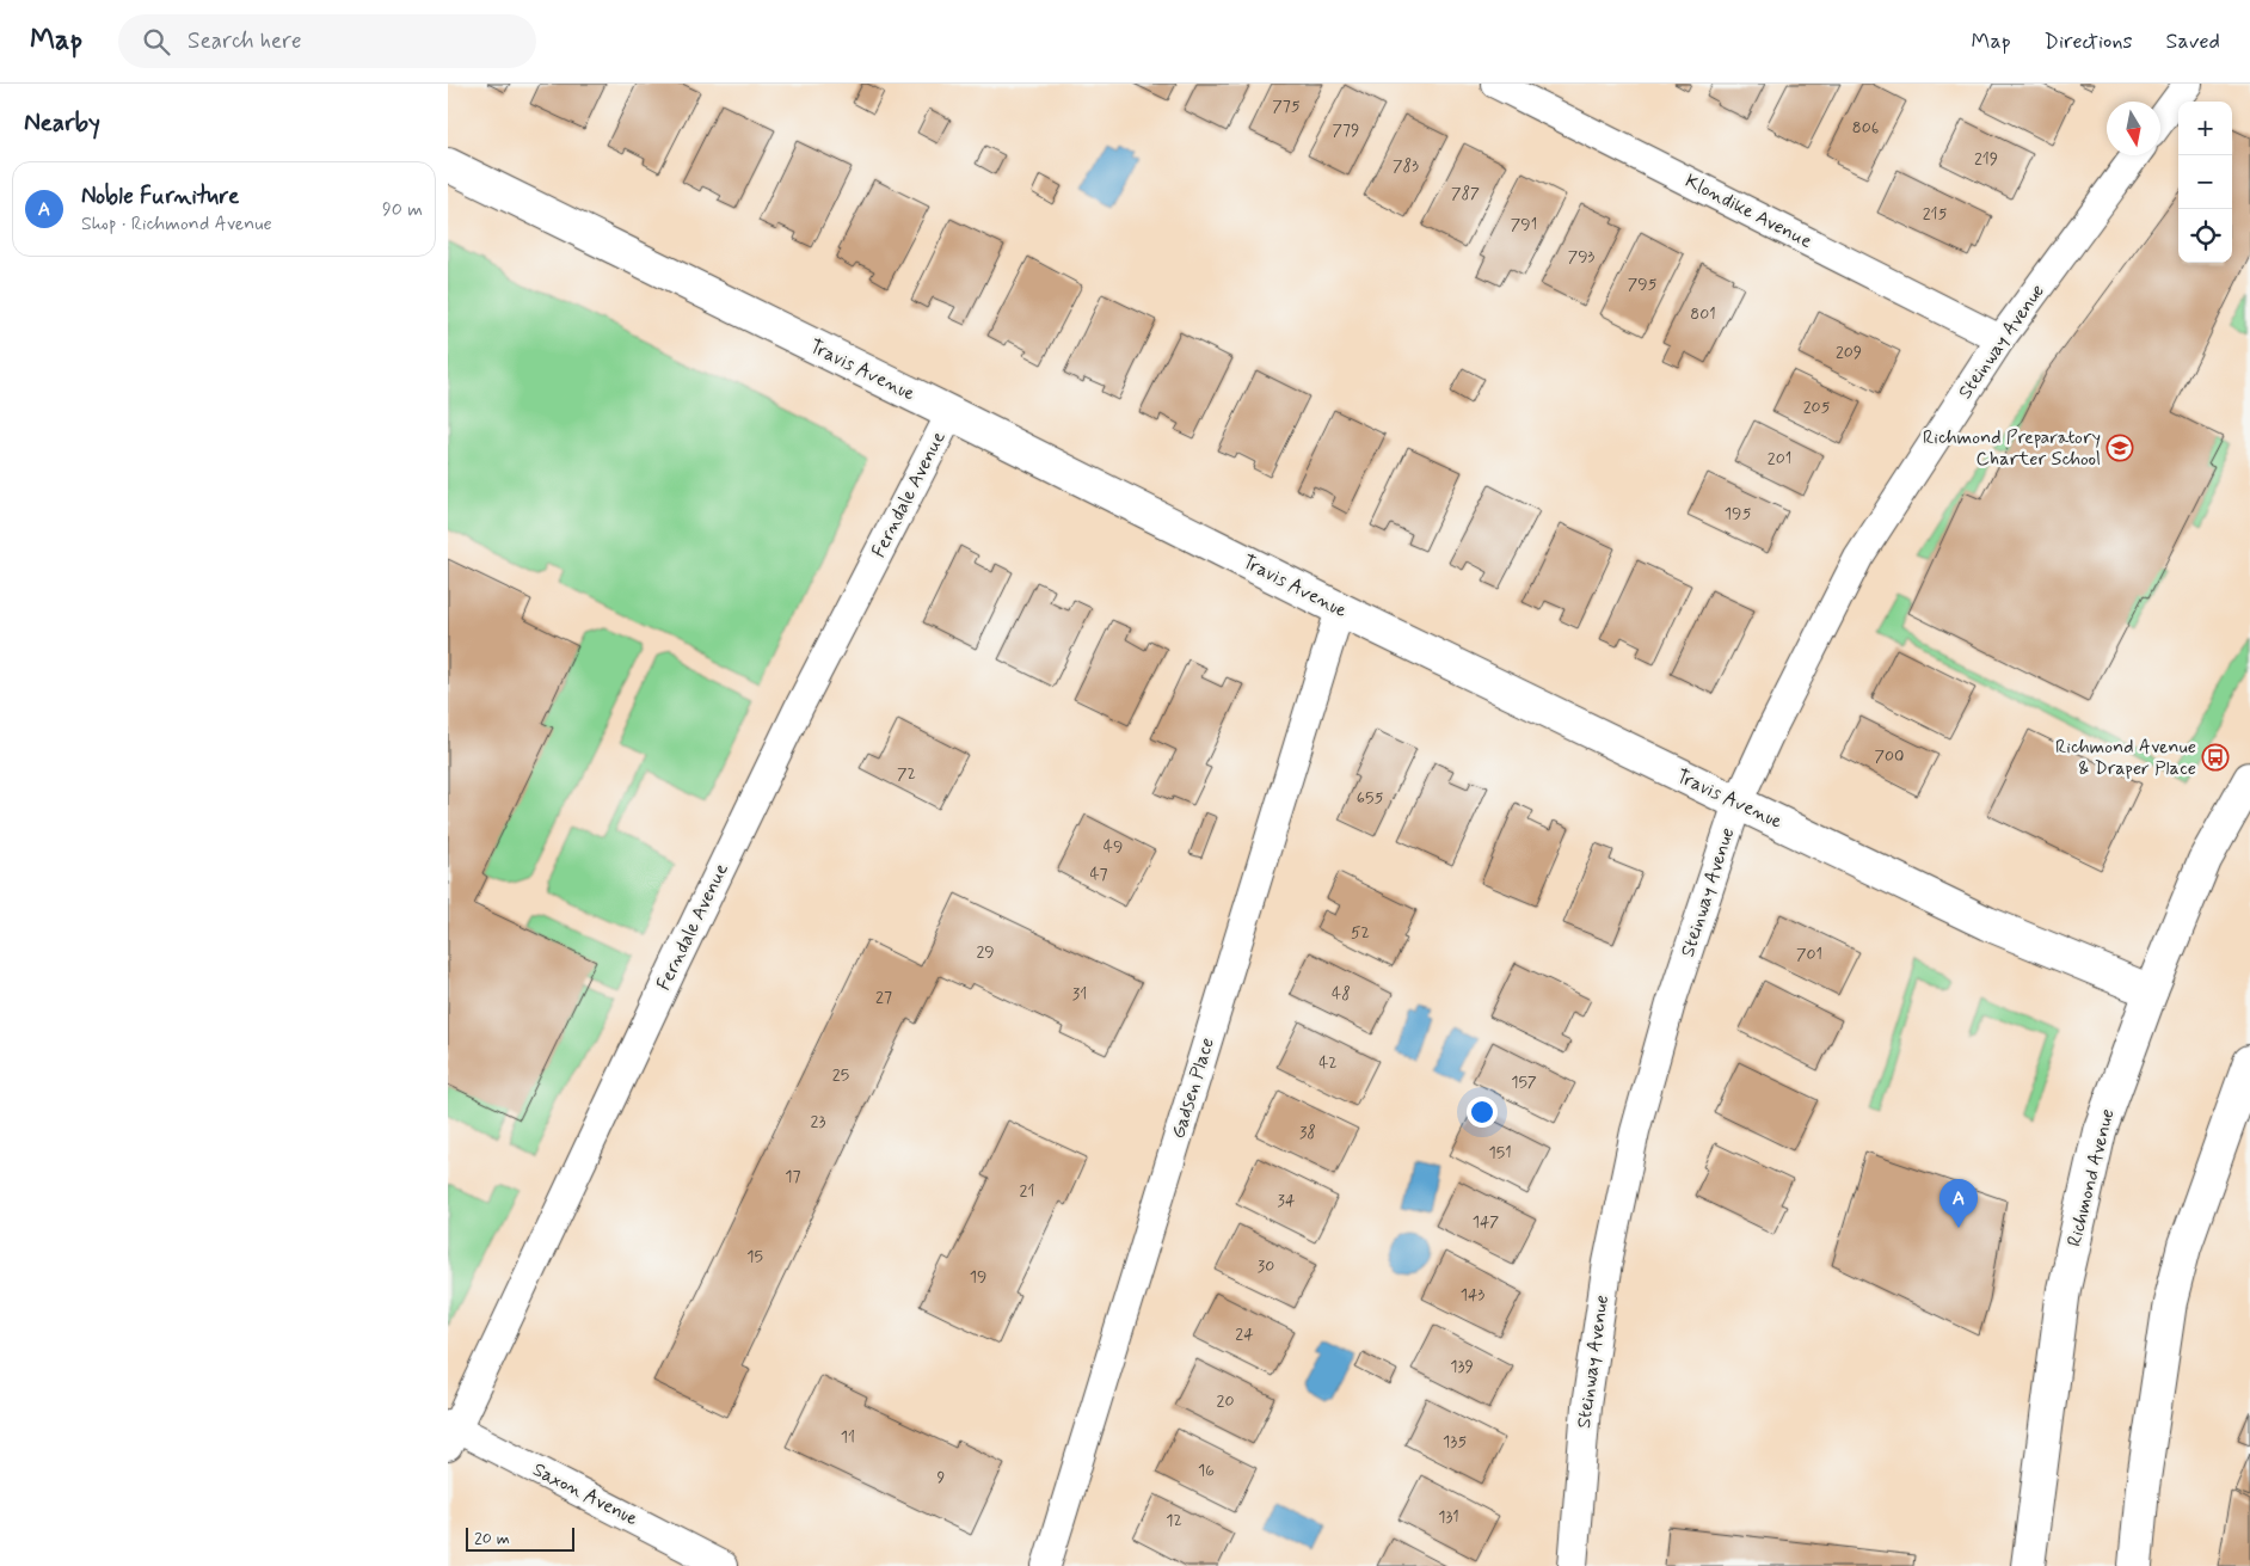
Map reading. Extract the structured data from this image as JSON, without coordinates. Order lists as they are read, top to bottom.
{
  "streets": {
    "street": [
      "Klondike Avenue",
      "Steinway Avenue",
      "Travis Avenue",
      "Ferndale Avenue",
      "Gadsen Place",
      "Richmond Avenue",
      "Saxon Avenue"
    ]
  },
  "crossings": [
    ["Klondike Avenue", "Steinway Avenue"],
    ["Steinway Avenue", "Travis Avenue"],
    ["Travis Avenue", "Ferndale Avenue"],
    ["Travis Avenue", "Gadsen Place"],
    ["Travis Avenue", "Richmond Avenue"],
    ["Ferndale Avenue", "Saxon Avenue"]
  ],
  "places": {
    "school or university": ["Richmond Preparatory Charter School"],
    "bus stop": ["Richmond Avenue & Draper Place"]
  },
  "house_numbers": [
    "775",
    "806",
    "779",
    "219",
    "783",
    "787",
    "215",
    "791",
    "793",
    "795",
    "801",
    "209",
    "205",
    "201",
    "195",
    "700",
    "72",
    "655",
    "49",
    "47",
    "52",
    "29",
    "701",
    "31",
    "48",
    "27",
    "42",
    "25",
    "157",
    "23",
    "38",
    "151",
    "17",
    "21",
    "34",
    "147",
    "15",
    "30",
    "19",
    "143",
    "24",
    "139",
    "20",
    "11",
    "135",
    "16",
    "9",
    "131",
    "12"
  ],
  "scale_bar": "20 m",
  "north": "bottom",
  "page": {
    "header": "Map",
    "search": "Search here",
    "nav": ["Map", "Directions", "Saved"],
    "heading": "Nearby",
    "map_buttons": ["+", "−"],
    "list": [
      {
        "mark": "A",
        "name": "Noble Furniture",
        "note": "Shop · Richmond Avenue",
        "value": "90 m"
      }
    ],
    "pins": "A",
    "scale": "20 m"
  }
}
